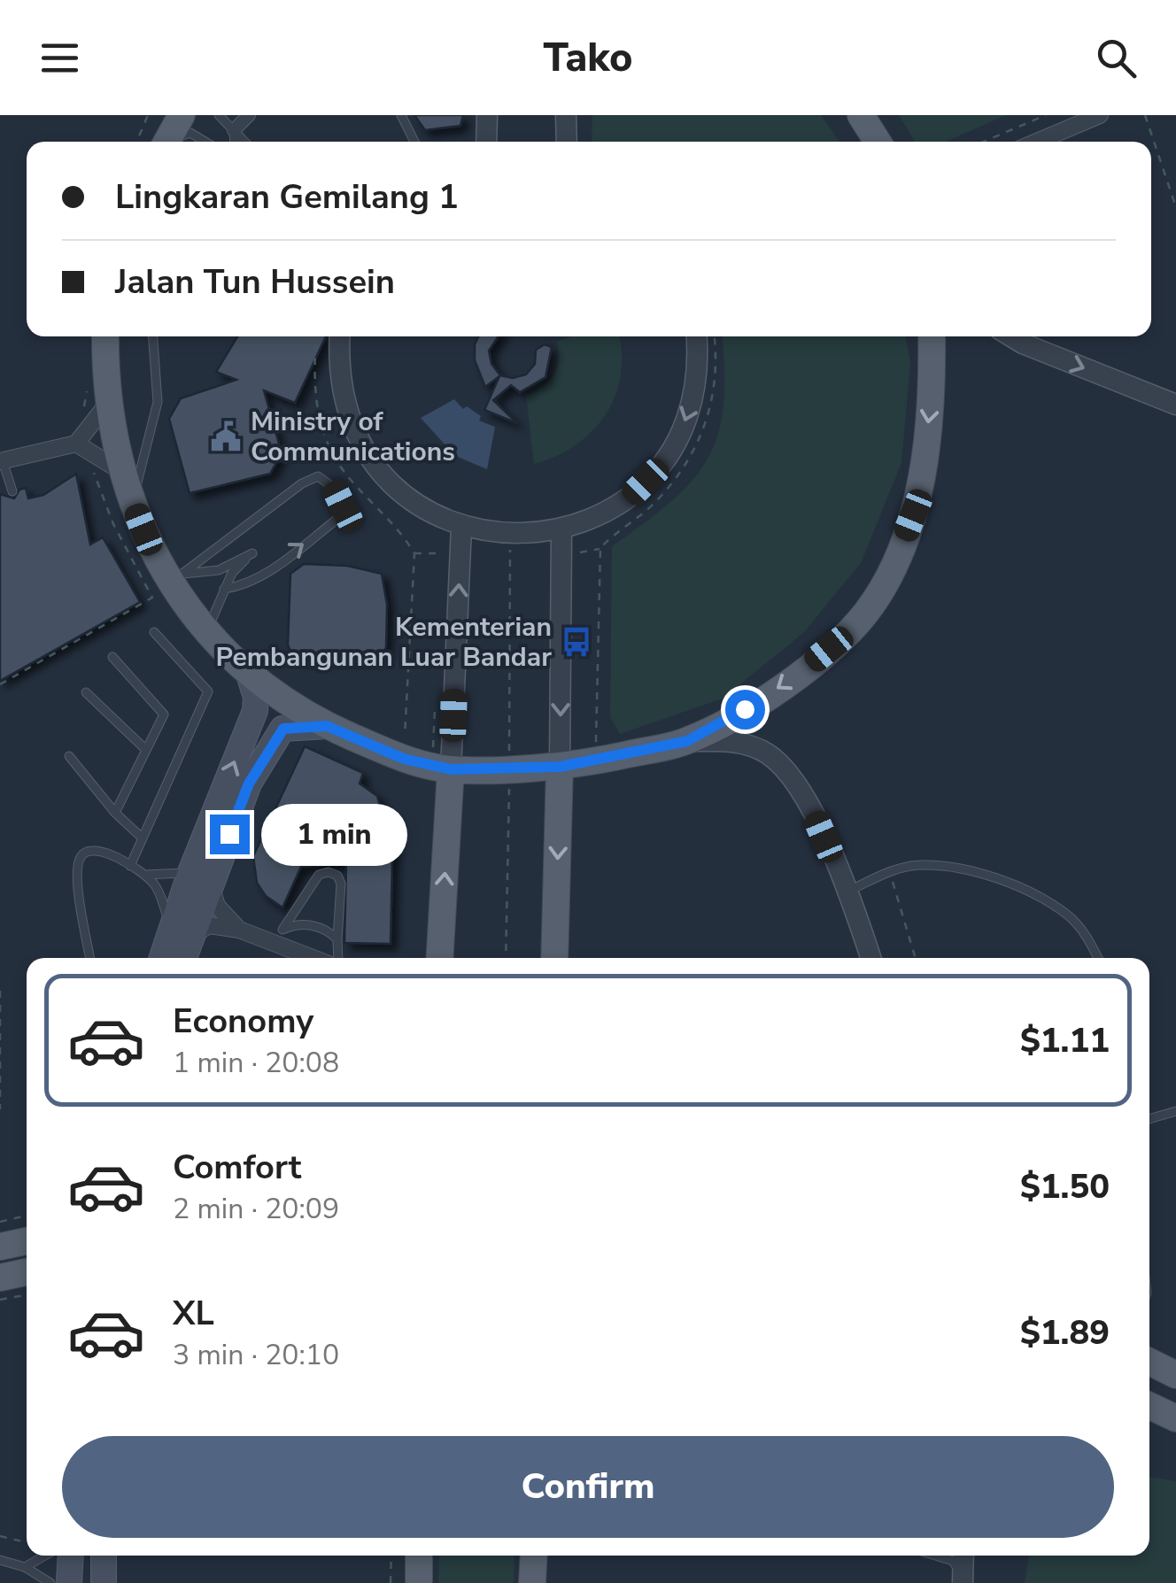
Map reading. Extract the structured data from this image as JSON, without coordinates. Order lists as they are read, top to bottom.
{
  "places": {
    "public building": ["Ministry of Communications"],
    "bus stop": ["Kementerian Pembangunan Luar Bandar"]
  },
  "page": {
    "header": "Tako",
    "banner": ["Lingkaran Gemilang 1", "Jalan Tun Hussein"],
    "bubble": "1 min",
    "list": [
      {
        "name": "Economy",
        "note": "1 min · 20:08",
        "value": "$1.11"
      },
      {
        "name": "Comfort",
        "note": "2 min · 20:09",
        "value": "$1.50"
      },
      {
        "name": "XL",
        "note": "3 min · 20:10",
        "value": "$1.89"
      }
    ],
    "buttons": "Confirm"
  }
}
